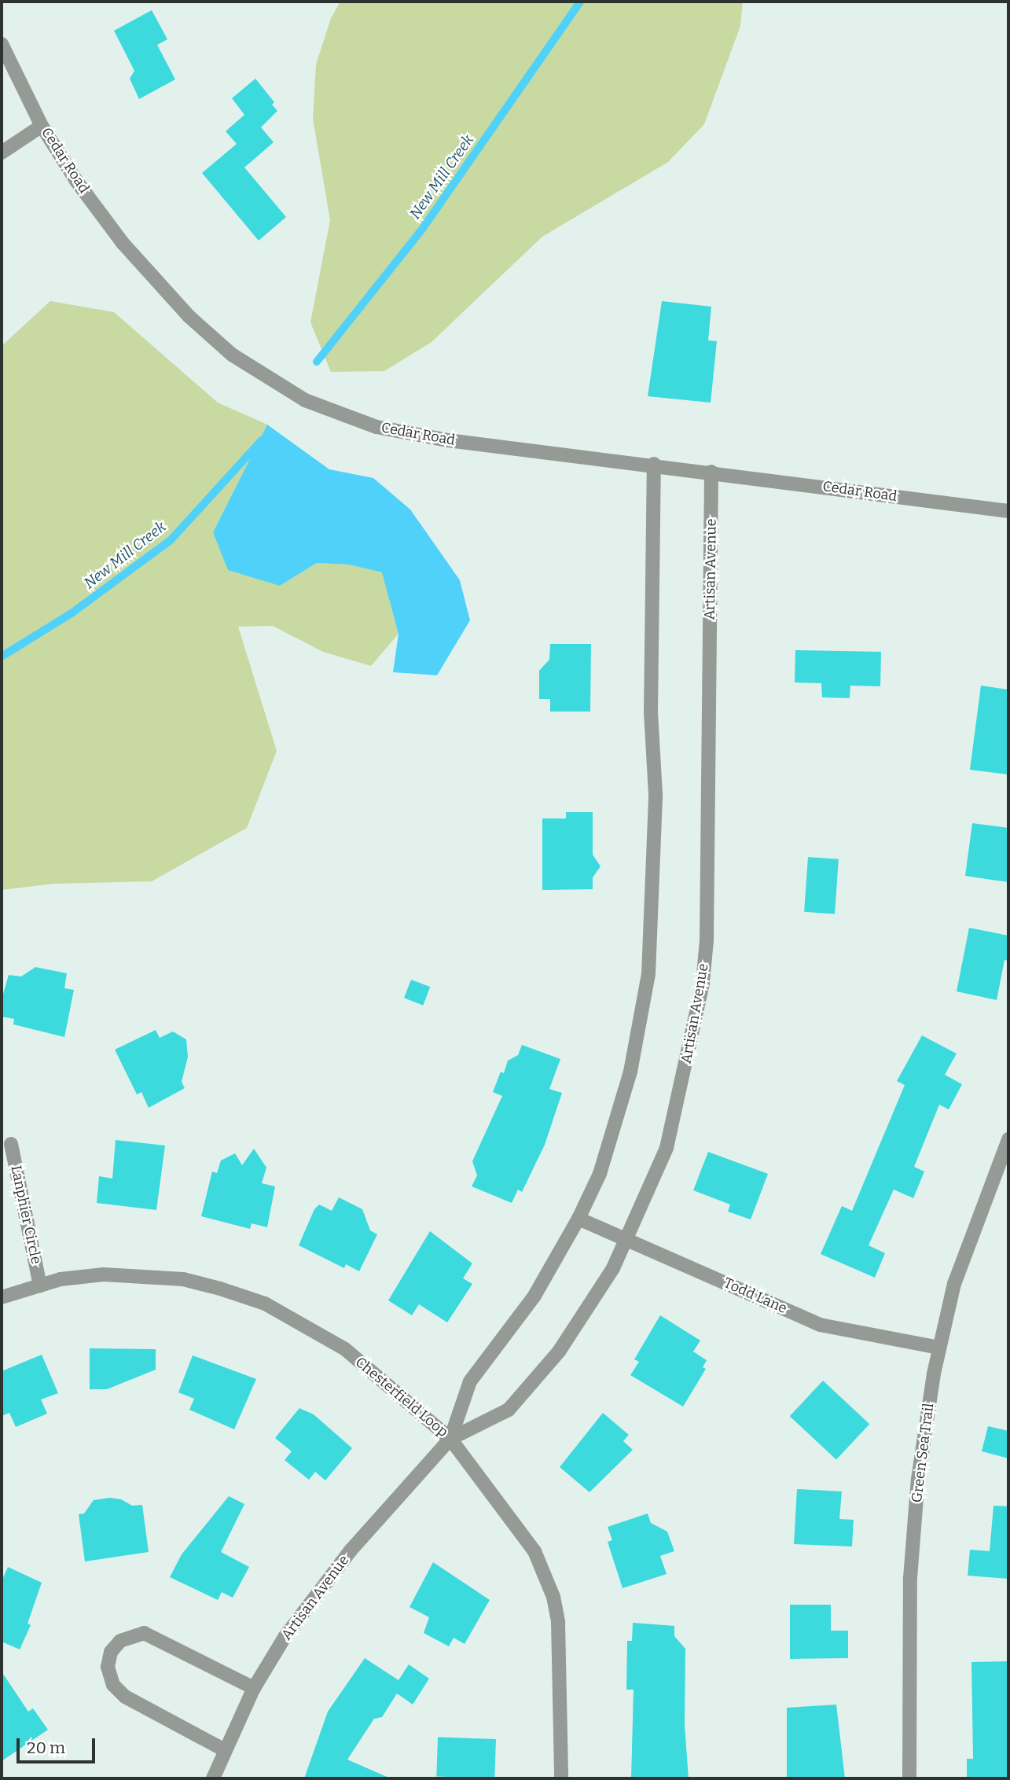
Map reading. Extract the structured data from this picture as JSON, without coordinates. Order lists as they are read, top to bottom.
{
  "streets": {
    "street": [
      "Cedar Road",
      "Artisan Avenue",
      "Lanphier Circle",
      "Todd Lane",
      "Chesterfield Loop",
      "Green Sea Trail"
    ]
  },
  "crossings": [
    ["Cedar Road", "Artisan Avenue"],
    ["Artisan Avenue", "Todd Lane"],
    ["Artisan Avenue", "Chesterfield Loop"],
    ["Lanphier Circle", "Chesterfield Loop"],
    ["Todd Lane", "Green Sea Trail"]
  ],
  "water": ["New Mill Creek"],
  "scale_bar": "20 m"
}
